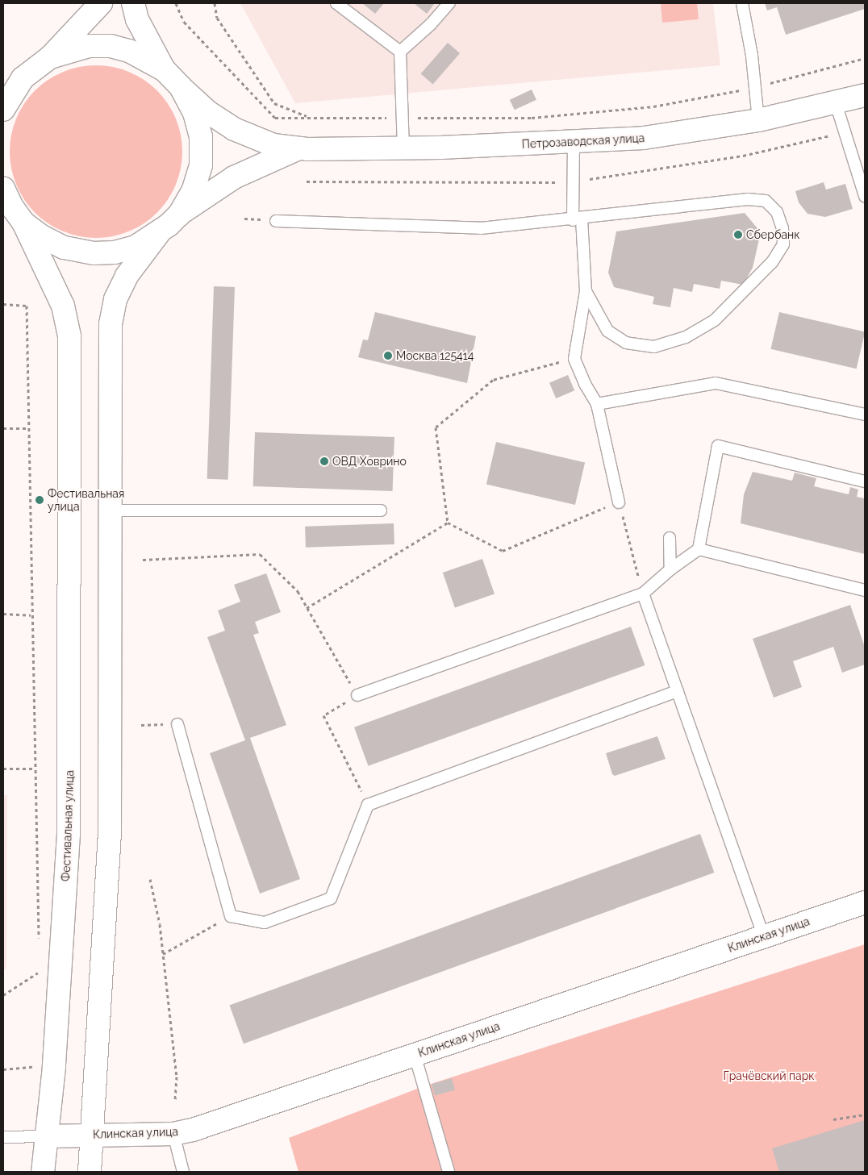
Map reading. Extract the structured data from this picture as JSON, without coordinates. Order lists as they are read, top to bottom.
{
  "streets": {
    "main road": ["Петрозаводская улица", "Фестивальная улица", "Клинская улица"]
  },
  "crossings": [
    ["Фестивальная улица", "Клинская улица"]
  ],
  "parks": ["Грачёвский парк"],
  "places": [
    "Сбербанк",
    "Москва 125414",
    "ОВД Ховрино",
    "Фестивальная улица"
  ]
}
